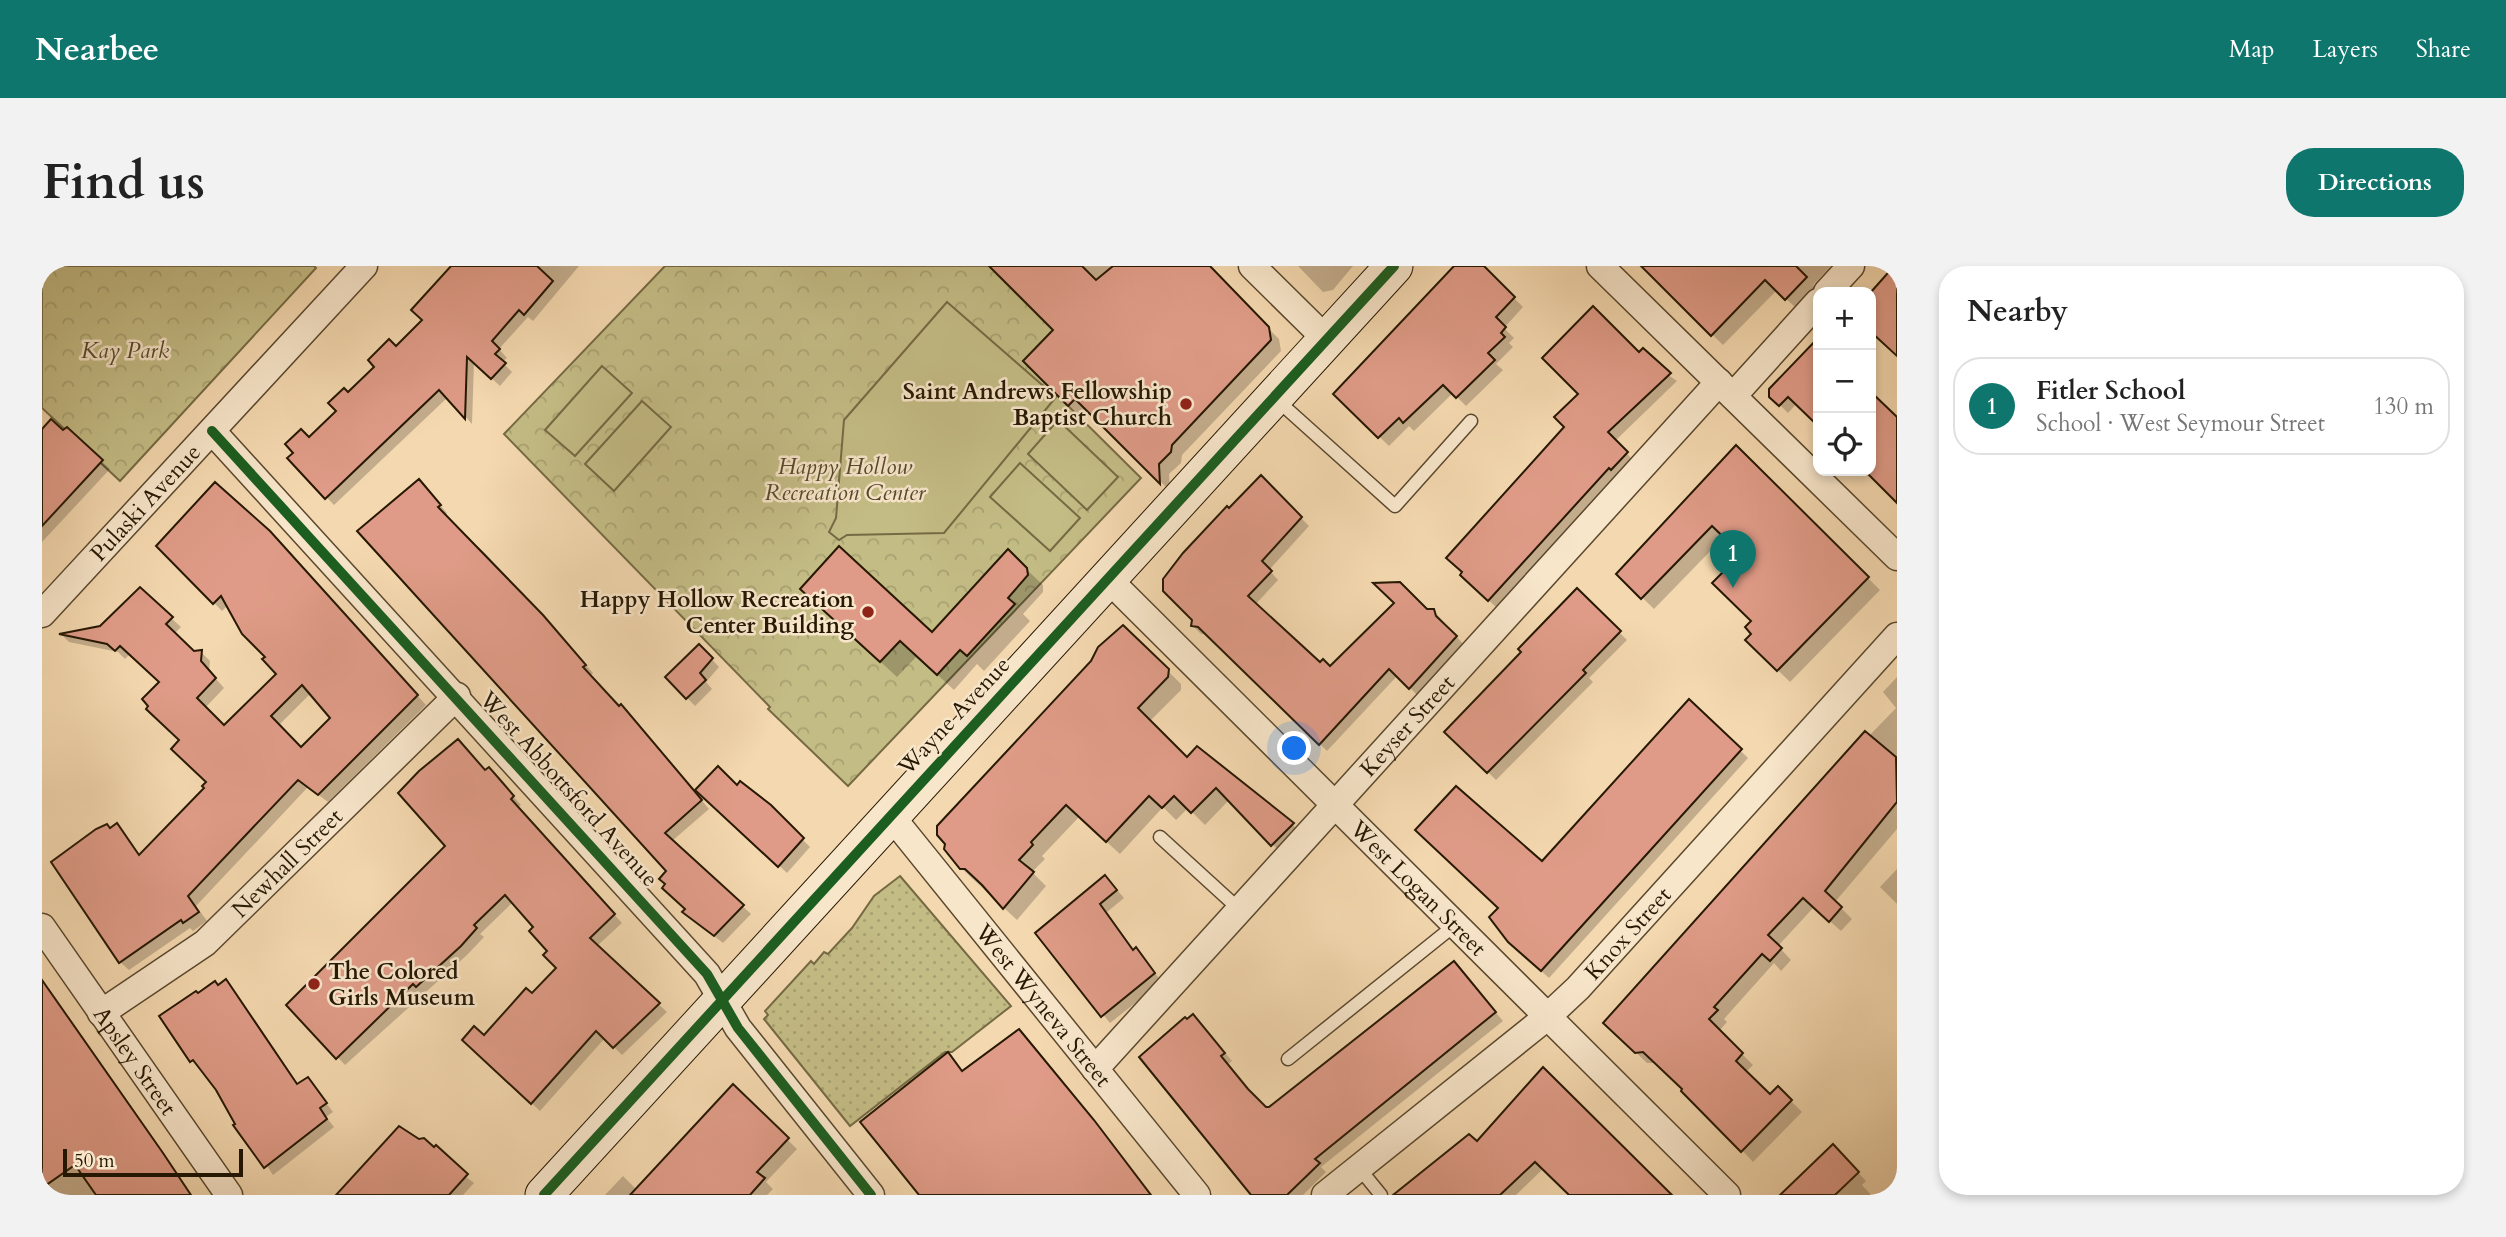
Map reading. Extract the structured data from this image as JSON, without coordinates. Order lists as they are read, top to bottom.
{
  "streets": {
    "main road": ["Wayne Avenue"],
    "street": [
      "Pulaski Avenue",
      "Keyser Street",
      "West Abbottsford Avenue",
      "Newhall Street",
      "West Logan Street",
      "Knox Street",
      "West Wyneva Street",
      "Apsley Street"
    ]
  },
  "crossings": [
    ["Pulaski Avenue", "West Abbottsford Avenue"],
    ["Wayne Avenue", "West Abbottsford Avenue"],
    ["Wayne Avenue", "West Logan Street"],
    ["Wayne Avenue", "West Wyneva Street"],
    ["Keyser Street", "West Logan Street"],
    ["Keyser Street", "West Wyneva Street"],
    ["West Abbottsford Avenue", "Newhall Street"],
    ["Newhall Street", "Apsley Street"],
    ["West Logan Street", "Knox Street"]
  ],
  "parks": ["Kay Park", "Happy Hollow Recreation Center"],
  "places": ["Saint Andrews Fellowship Baptist Church", "Happy Hollow Recreation Center Building", "The Colored Girls Museum"],
  "scale_bar": "50 m",
  "page": {
    "header": "Nearbee",
    "nav": ["Map", "Layers", "Share"],
    "buttons": "Directions",
    "title": "Find us",
    "heading": "Nearby",
    "map_buttons": ["+", "−"],
    "list": [
      {
        "mark": "1",
        "name": "Fitler School",
        "note": "School · West Seymour Street",
        "value": "130 m"
      }
    ],
    "pins": "1",
    "scale": "50 m"
  }
}
